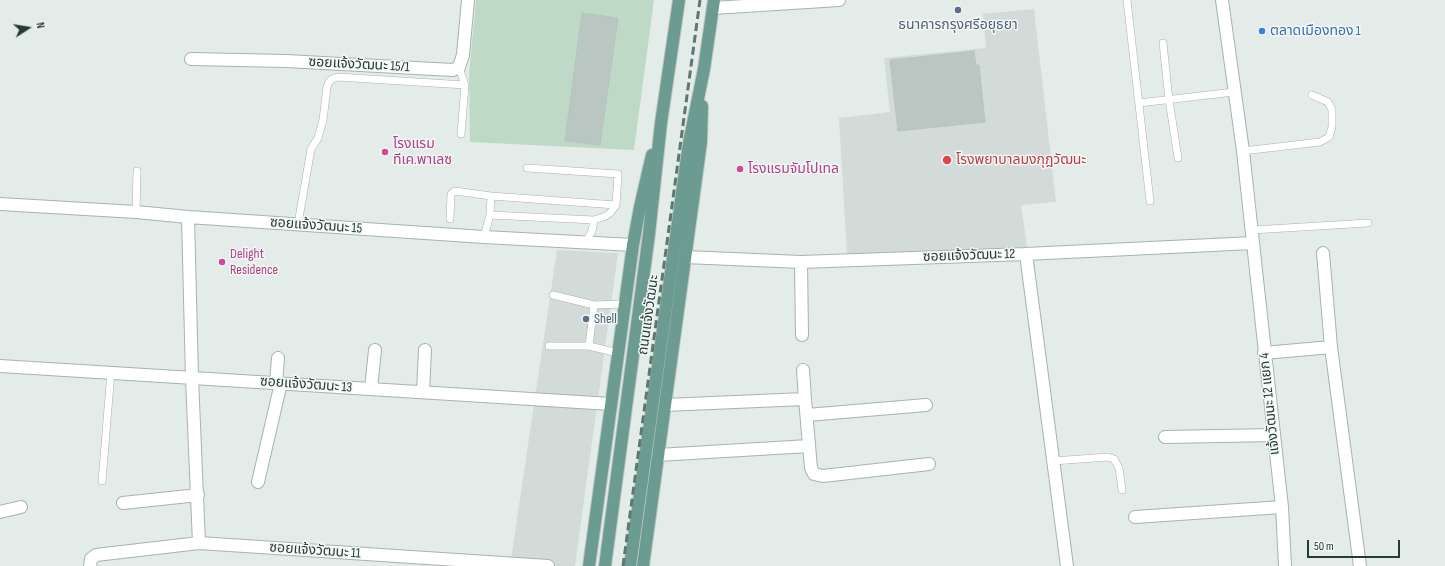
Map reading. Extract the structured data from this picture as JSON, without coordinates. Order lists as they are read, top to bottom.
{
  "streets": {
    "main road": ["ถนนแจ้งวัฒนะ"],
    "street": [
      "ซอยแจ้งวัฒนะ 15/1",
      "ซอยแจ้งวัฒนะ 15",
      "ซอยแจ้งวัฒนะ 12",
      "ซอยแจ้งวัฒนะ 13",
      "แจ้งวัฒนะ 12 แยก 4",
      "ซอยแจ้งวัฒนะ 11"
    ]
  },
  "crossings": [
    ["ซอยแจ้งวัฒนะ 15", "ถนนแจ้งวัฒนะ"],
    ["ซอยแจ้งวัฒนะ 12", "ถนนแจ้งวัฒนะ"],
    ["ซอยแจ้งวัฒนะ 12", "แจ้งวัฒนะ 12 แยก 4"],
    ["ถนนแจ้งวัฒนะ", "ซอยแจ้งวัฒนะ 13"]
  ],
  "places": [
    "ธนาคารกรุงศรีอยุธยา",
    "ตลาดเมืองทอง 1",
    "โรงแรม ทีเค.พาเลซ",
    "โรงพยาบาลมงกุฎวัฒนะ",
    "โรงแรมจัมโปเทล",
    "Delight Residence",
    "Shell"
  ],
  "scale_bar": "50 m",
  "north": "right"
}
